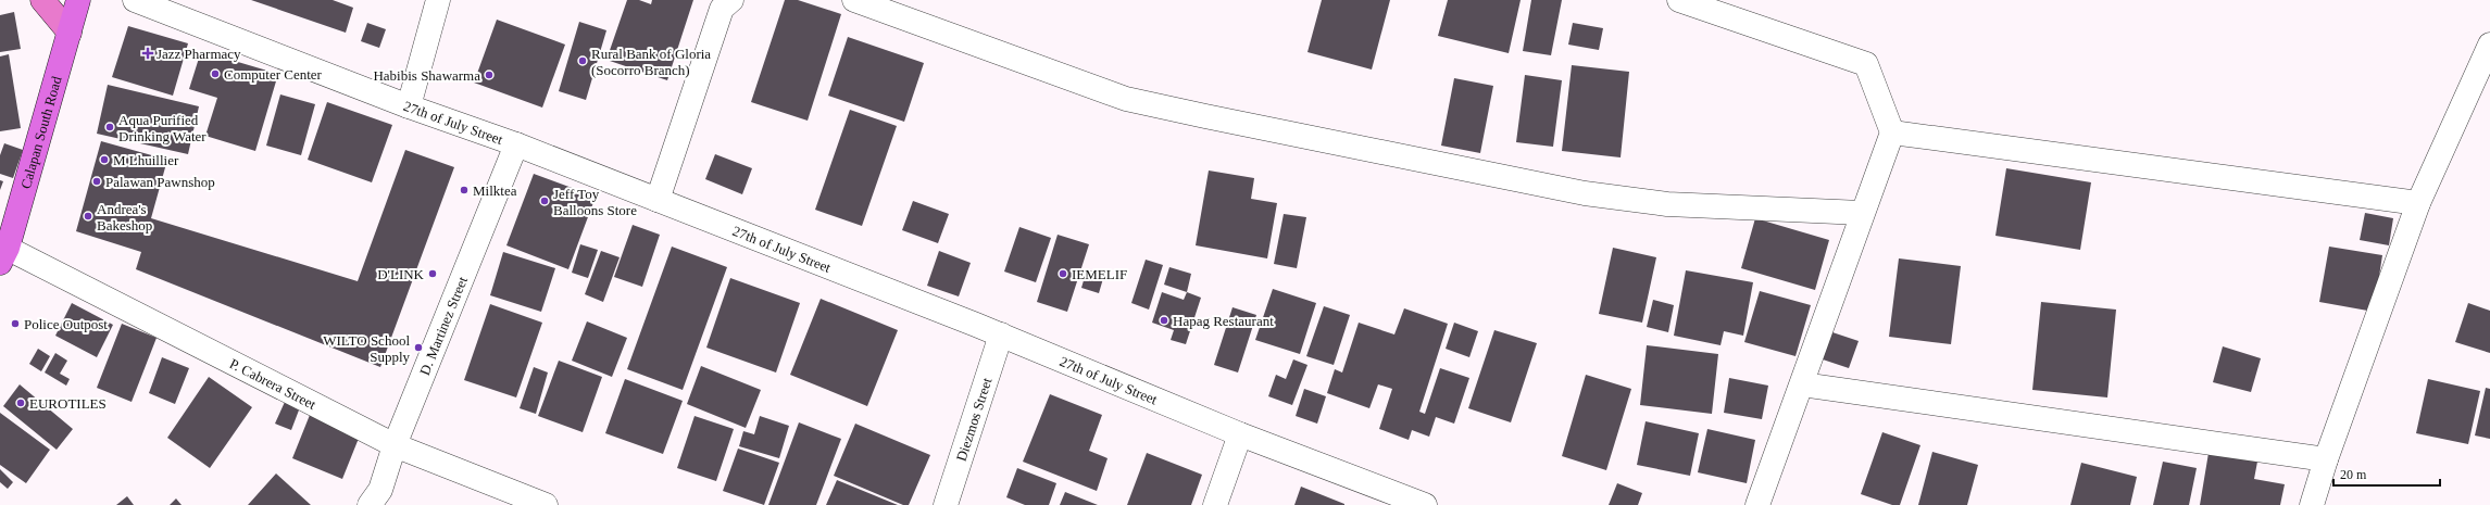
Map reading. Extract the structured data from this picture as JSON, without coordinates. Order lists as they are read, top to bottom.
{
  "streets": {
    "highway": ["Calapan South Road"],
    "street": [
      "27th of July Street",
      "D. Martinez Street",
      "P. Cabrera Street",
      "Diezmos Street"
    ]
  },
  "crossings": [
    ["27th of July Street", "D. Martinez Street"],
    ["27th of July Street", "Diezmos Street"],
    ["Calapan South Road", "P. Cabrera Street"],
    ["D. Martinez Street", "P. Cabrera Street"]
  ],
  "places": {
    "health": ["Jazz Pharmacy"],
    "other": [
      "Rural Bank of Gloria (Socorro Branch)",
      "Computer Center",
      "Habibis Shawarma",
      "Aqua Purified Drinking Water",
      "M Lhuillier",
      "Palawan Pawnshop",
      "Milktea",
      "Jeff Toy Balloons Store",
      "Andrea's Bakeshop",
      "D'LINK",
      "IEMELIF",
      "Hapag Restaurant",
      "Police Outpost",
      "WILTO School Supply",
      "EUROTILES"
    ]
  },
  "scale_bar": "20 m"
}
